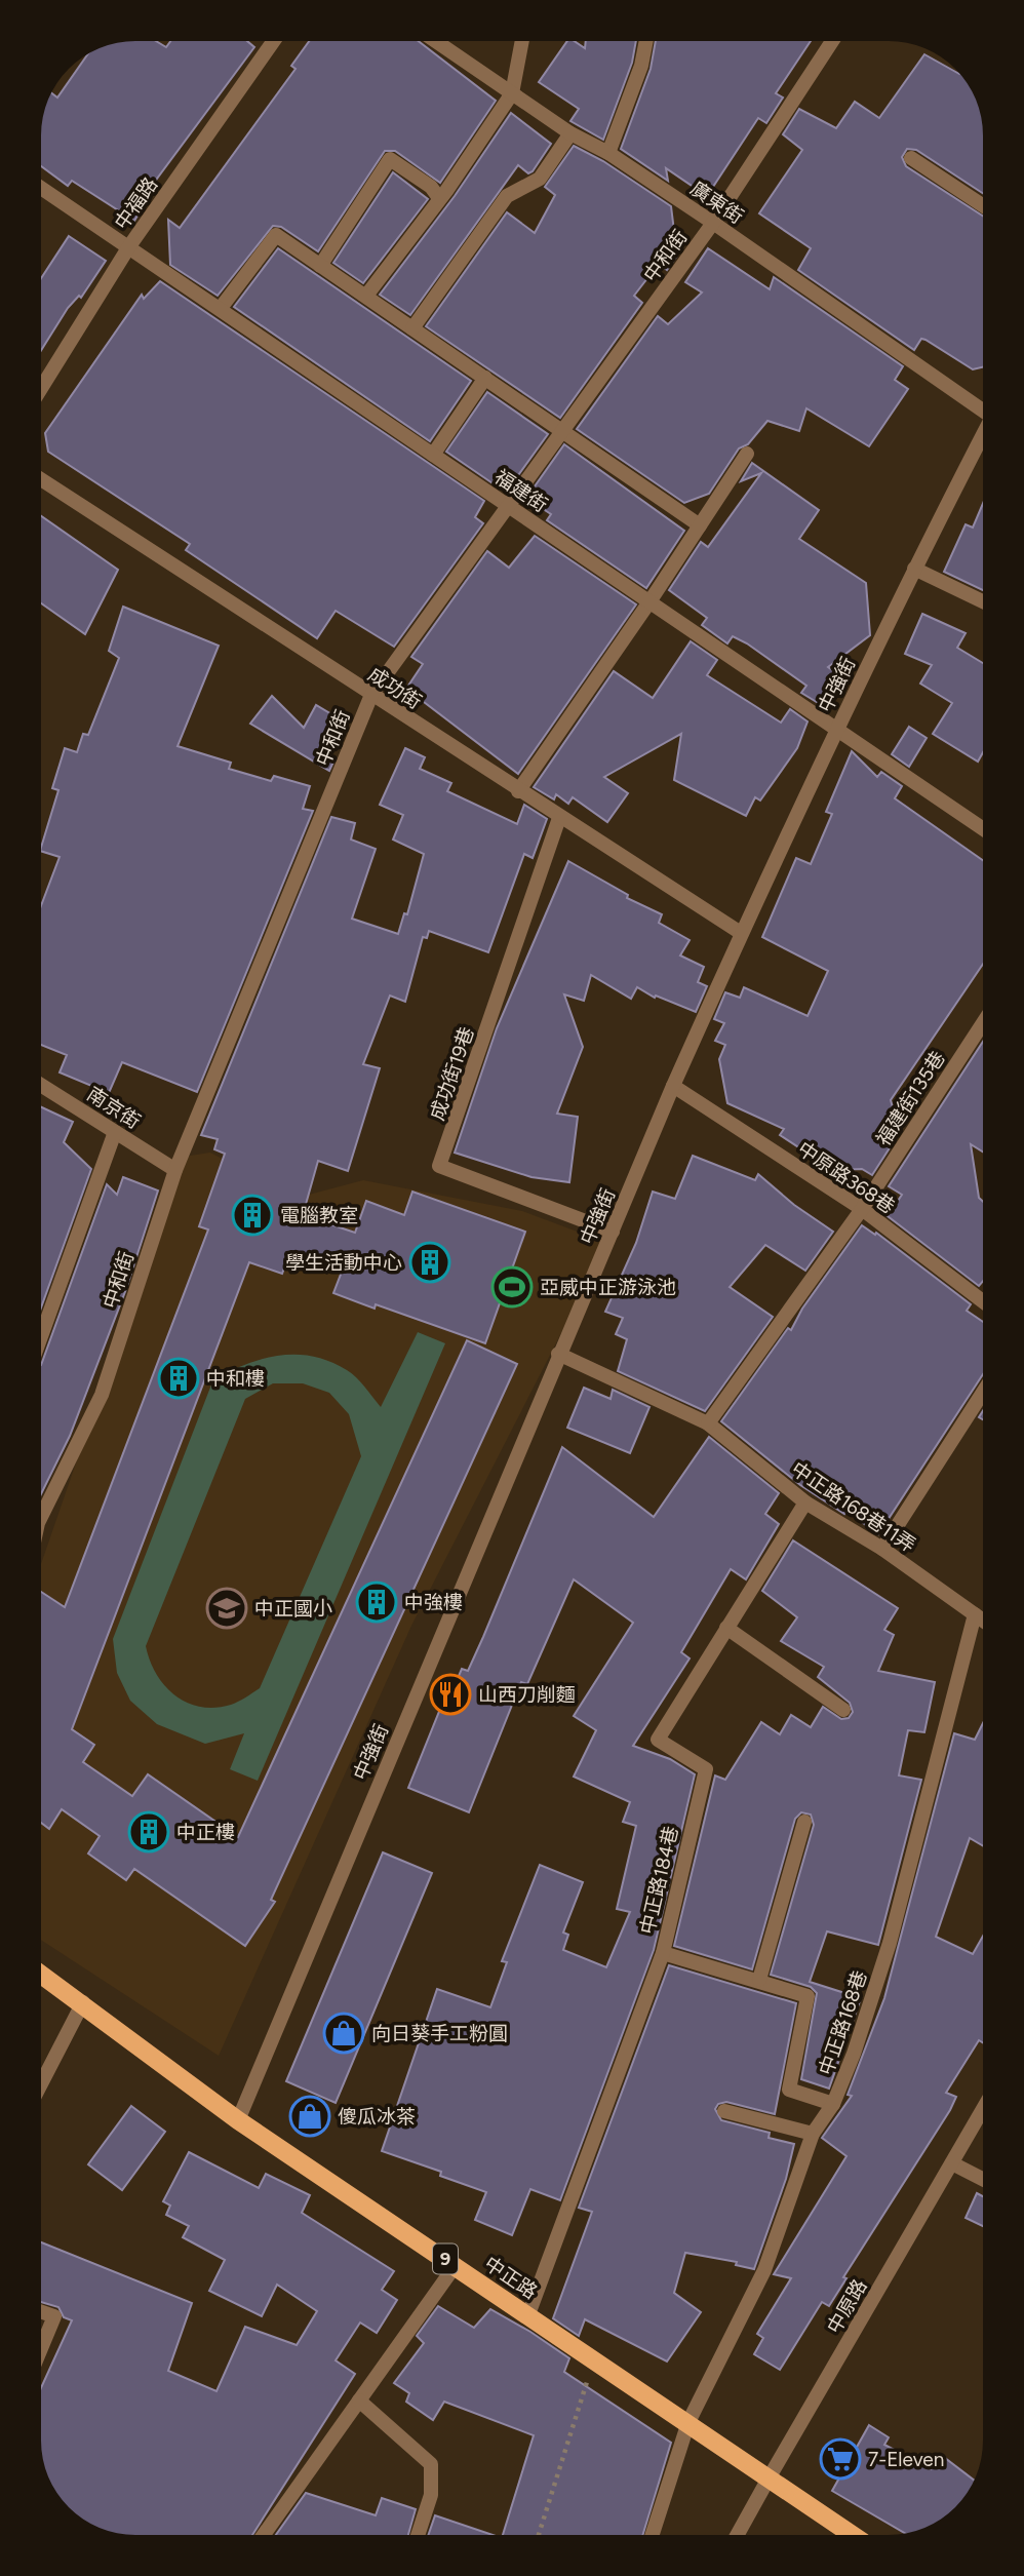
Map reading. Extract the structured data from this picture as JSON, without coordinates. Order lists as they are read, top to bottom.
{
  "streets": {
    "main road": ["9", "中正路"],
    "street": [
      "廣東街",
      "中福路",
      "中和街",
      "福建街",
      "中強街",
      "成功街",
      "成功街19巷",
      "福建街135巷",
      "南京街",
      "中原路368巷",
      "中正路168巷11弄",
      "中正路184巷",
      "中正路168巷",
      "中原路"
    ]
  },
  "crossings": [
    ["廣東街", "中和街"],
    ["中福路", "福建街"],
    ["中和街", "福建街"],
    ["中和街", "成功街"],
    ["中和街", "南京街"],
    ["福建街", "中強街"],
    ["中強街", "成功街"],
    ["中強街", "成功街19巷"],
    ["中強街", "中原路368巷"],
    ["中強街", "中正路168巷11弄"],
    ["中強街", "中正路"],
    ["成功街", "成功街19巷"],
    ["福建街135巷", "中原路368巷"],
    ["福建街135巷", "中正路168巷11弄"],
    ["中正路168巷11弄", "中正路184巷"],
    ["中正路168巷11弄", "中正路168巷"],
    ["中正路184巷", "中正路"],
    ["中正路168巷", "中正路"],
    ["中正路", "中原路"]
  ],
  "places": {
    "building": [
      "電腦教室",
      "學生活動中心",
      "中和樓",
      "中強樓",
      "中正樓"
    ],
    "sports": ["亞威中正游泳池"],
    "school or university": ["中正國小"],
    "restaurant": ["山西刀削麵"],
    "shop": ["向日葵手工粉圓", "傻瓜冰茶"],
    "supermarket": ["7-Eleven"]
  }
}
